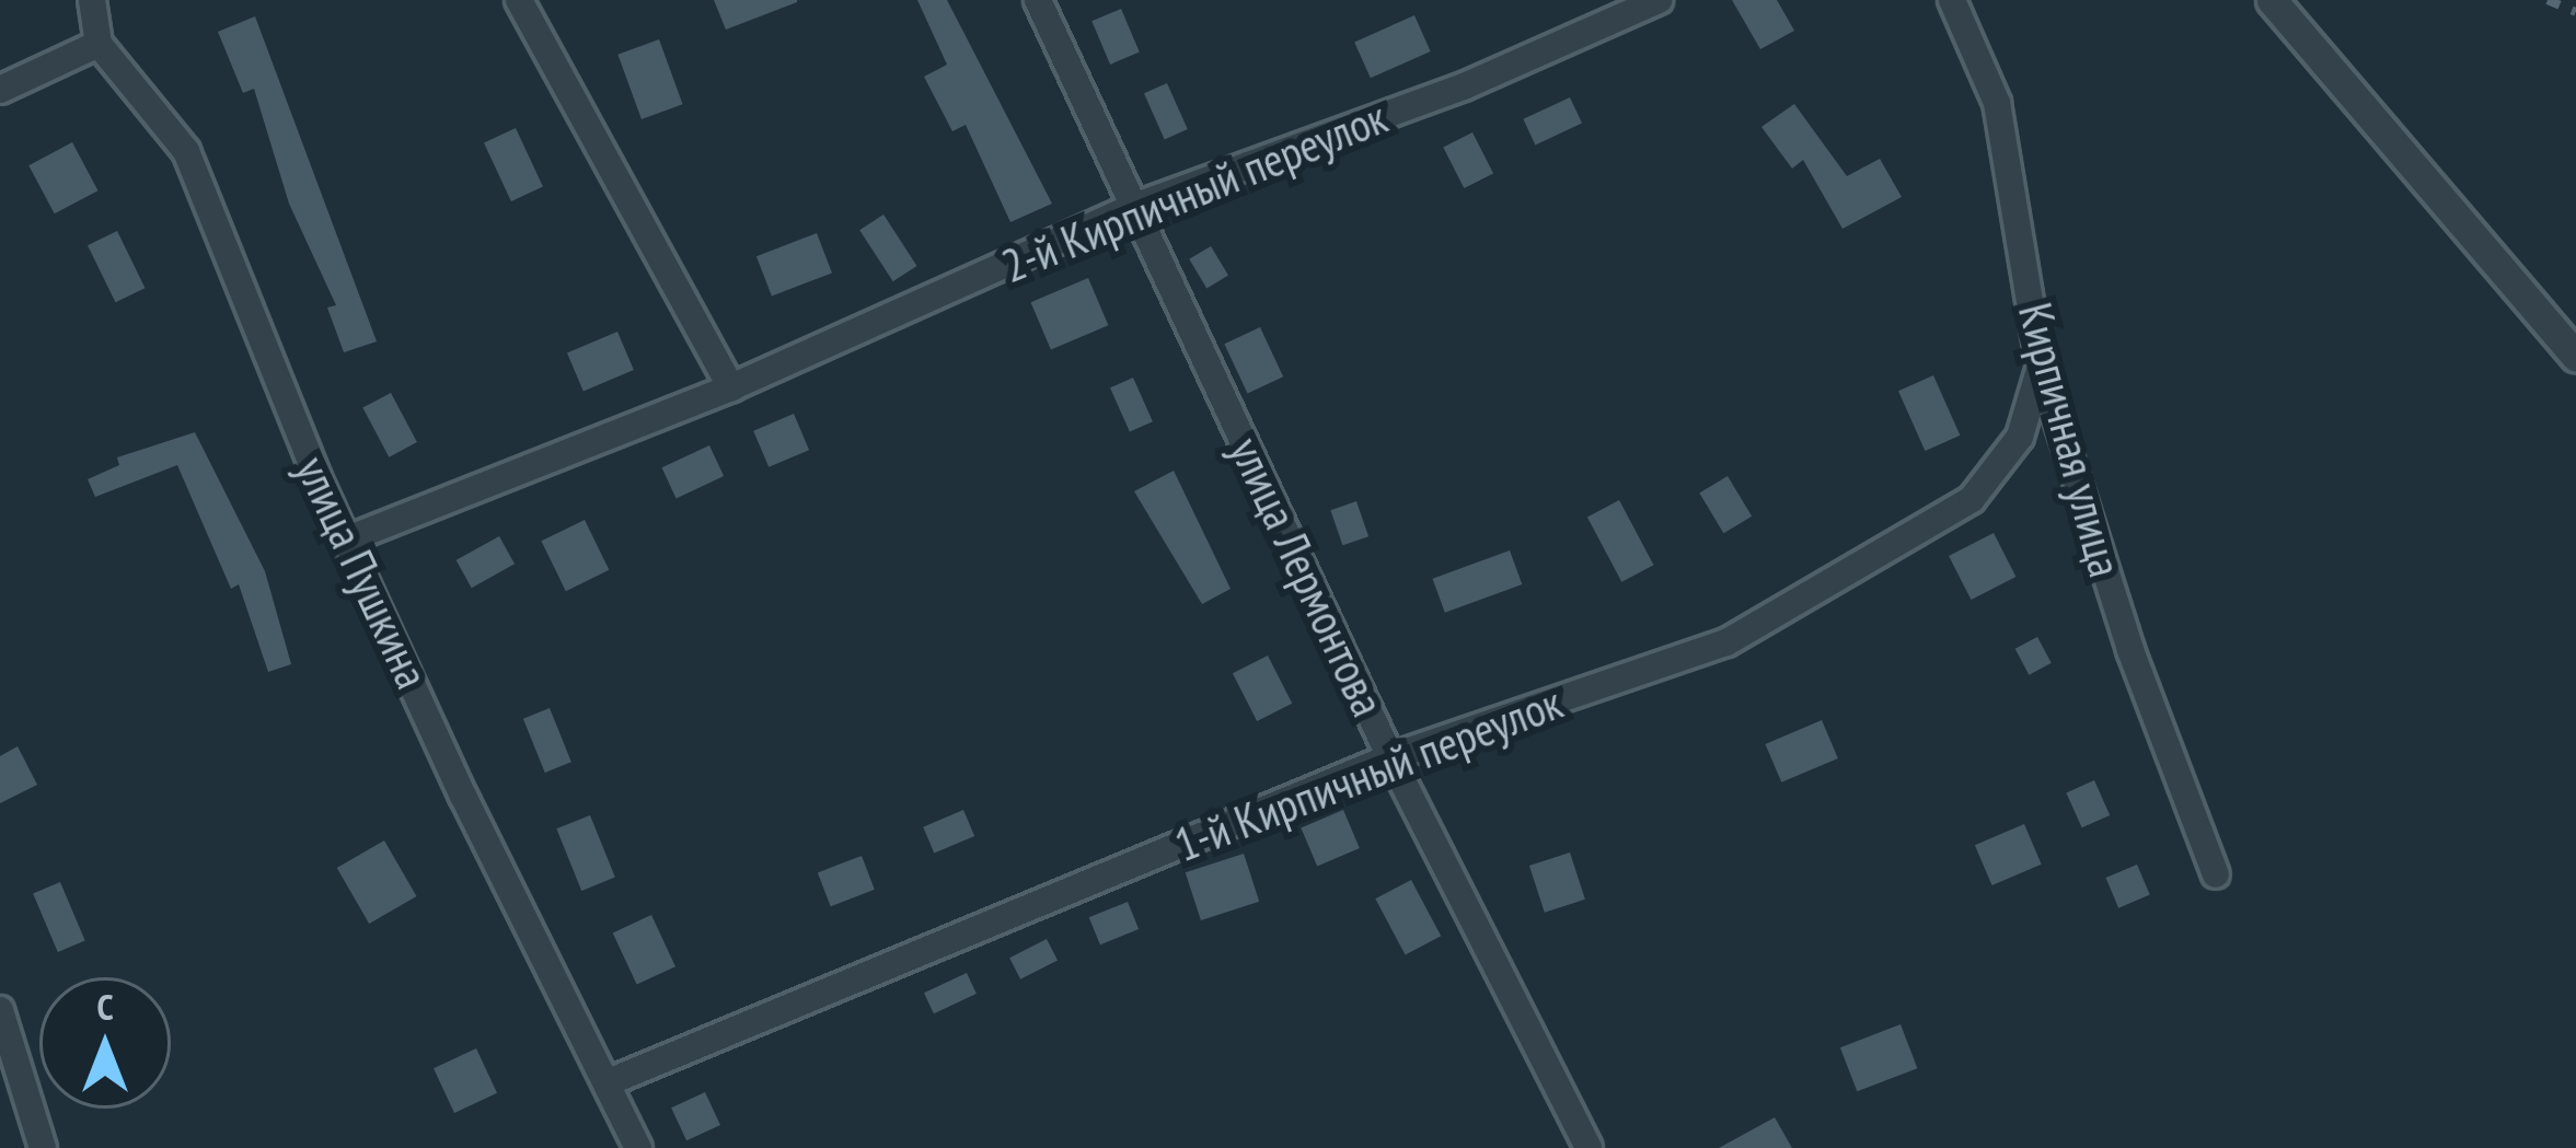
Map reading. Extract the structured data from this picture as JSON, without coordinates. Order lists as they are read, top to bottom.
{
  "streets": {
    "street": [
      "2-й Кирпичный переулок",
      "Кирпичная улица",
      "улица Пушкина",
      "улица Лермонтова",
      "1-й Кирпичный переулок"
    ]
  },
  "crossings": [
    ["2-й Кирпичный переулок", "улица Пушкина"],
    ["2-й Кирпичный переулок", "улица Лермонтова"],
    ["Кирпичная улица", "1-й Кирпичный переулок"],
    ["улица Пушкина", "1-й Кирпичный переулок"],
    ["улица Лермонтова", "1-й Кирпичный переулок"]
  ],
  "north": "top"
}
